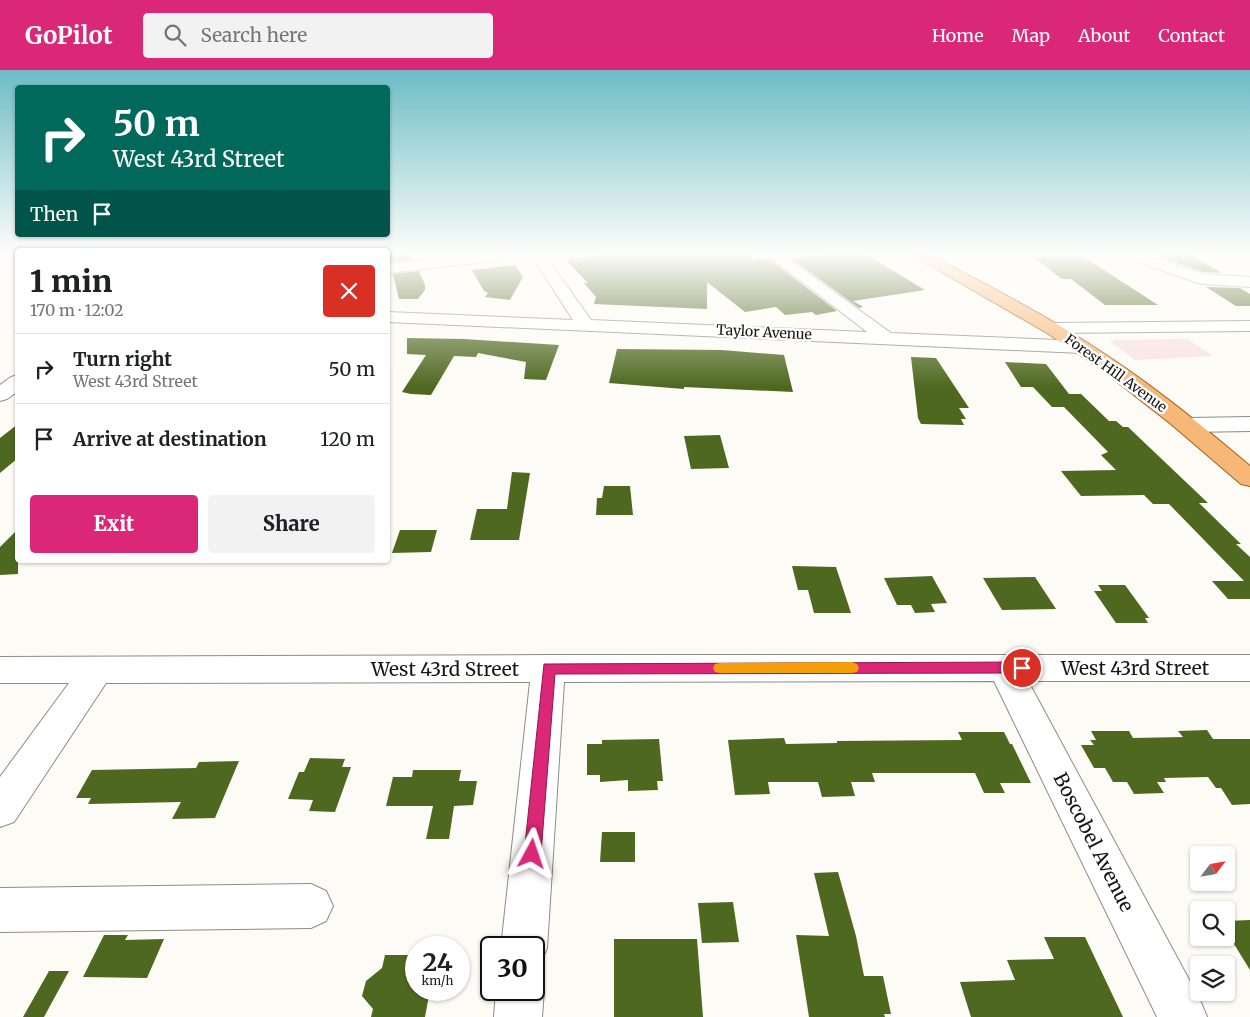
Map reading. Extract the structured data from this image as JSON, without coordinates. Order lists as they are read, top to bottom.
{
  "streets": {
    "main road": ["Forest Hill Avenue"],
    "street": ["Taylor Avenue", "West 43rd Street", "Boscobel Avenue"]
  },
  "crossings": [
    ["Taylor Avenue", "Forest Hill Avenue"],
    ["West 43rd Street", "Boscobel Avenue"]
  ],
  "north": "top right",
  "page": {
    "header": "GoPilot",
    "search": "Search here",
    "nav": [
      "Home",
      "Map",
      "About",
      "Contact"
    ],
    "turn": ["50 m", "West 43rd Street"],
    "then": "Then",
    "heading": ["1 min", "170 m · 12:02"],
    "list": [
      {
        "name": "Turn right",
        "note": "West 43rd Street",
        "value": "50 m"
      },
      {
        "name": "Arrive at destination",
        "value": "120 m"
      }
    ],
    "buttons": ["Exit", "Share"],
    "speed": "24 km/h",
    "limit": "30"
  }
}
